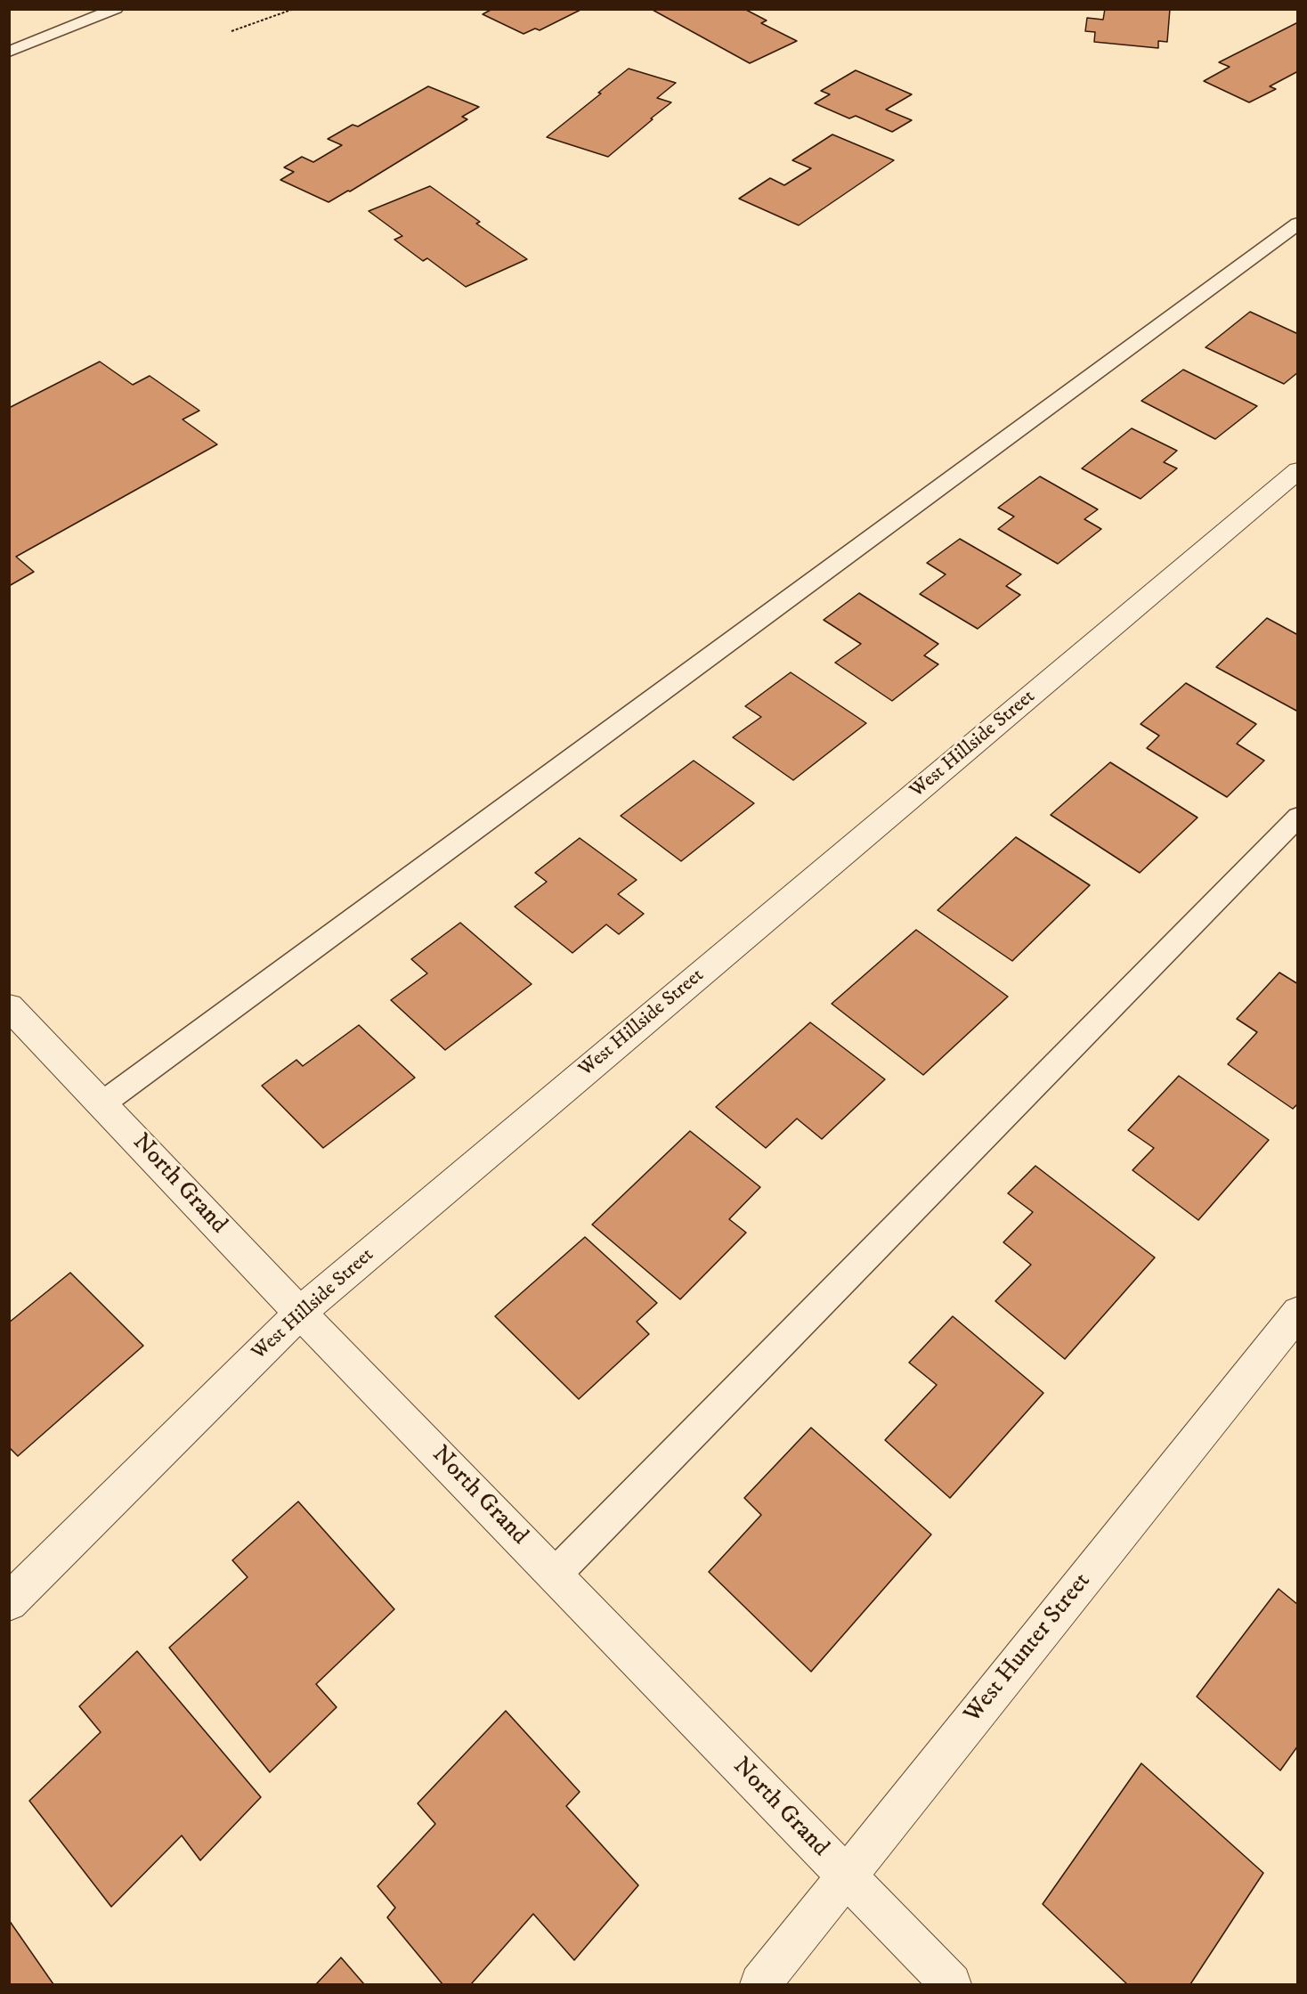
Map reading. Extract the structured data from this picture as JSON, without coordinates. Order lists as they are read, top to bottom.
{
  "streets": {
    "street": ["West Hillside Street", "North Grand", "West Hunter Street"]
  },
  "crossings": [
    ["West Hillside Street", "North Grand"],
    ["North Grand", "West Hunter Street"]
  ]
}
